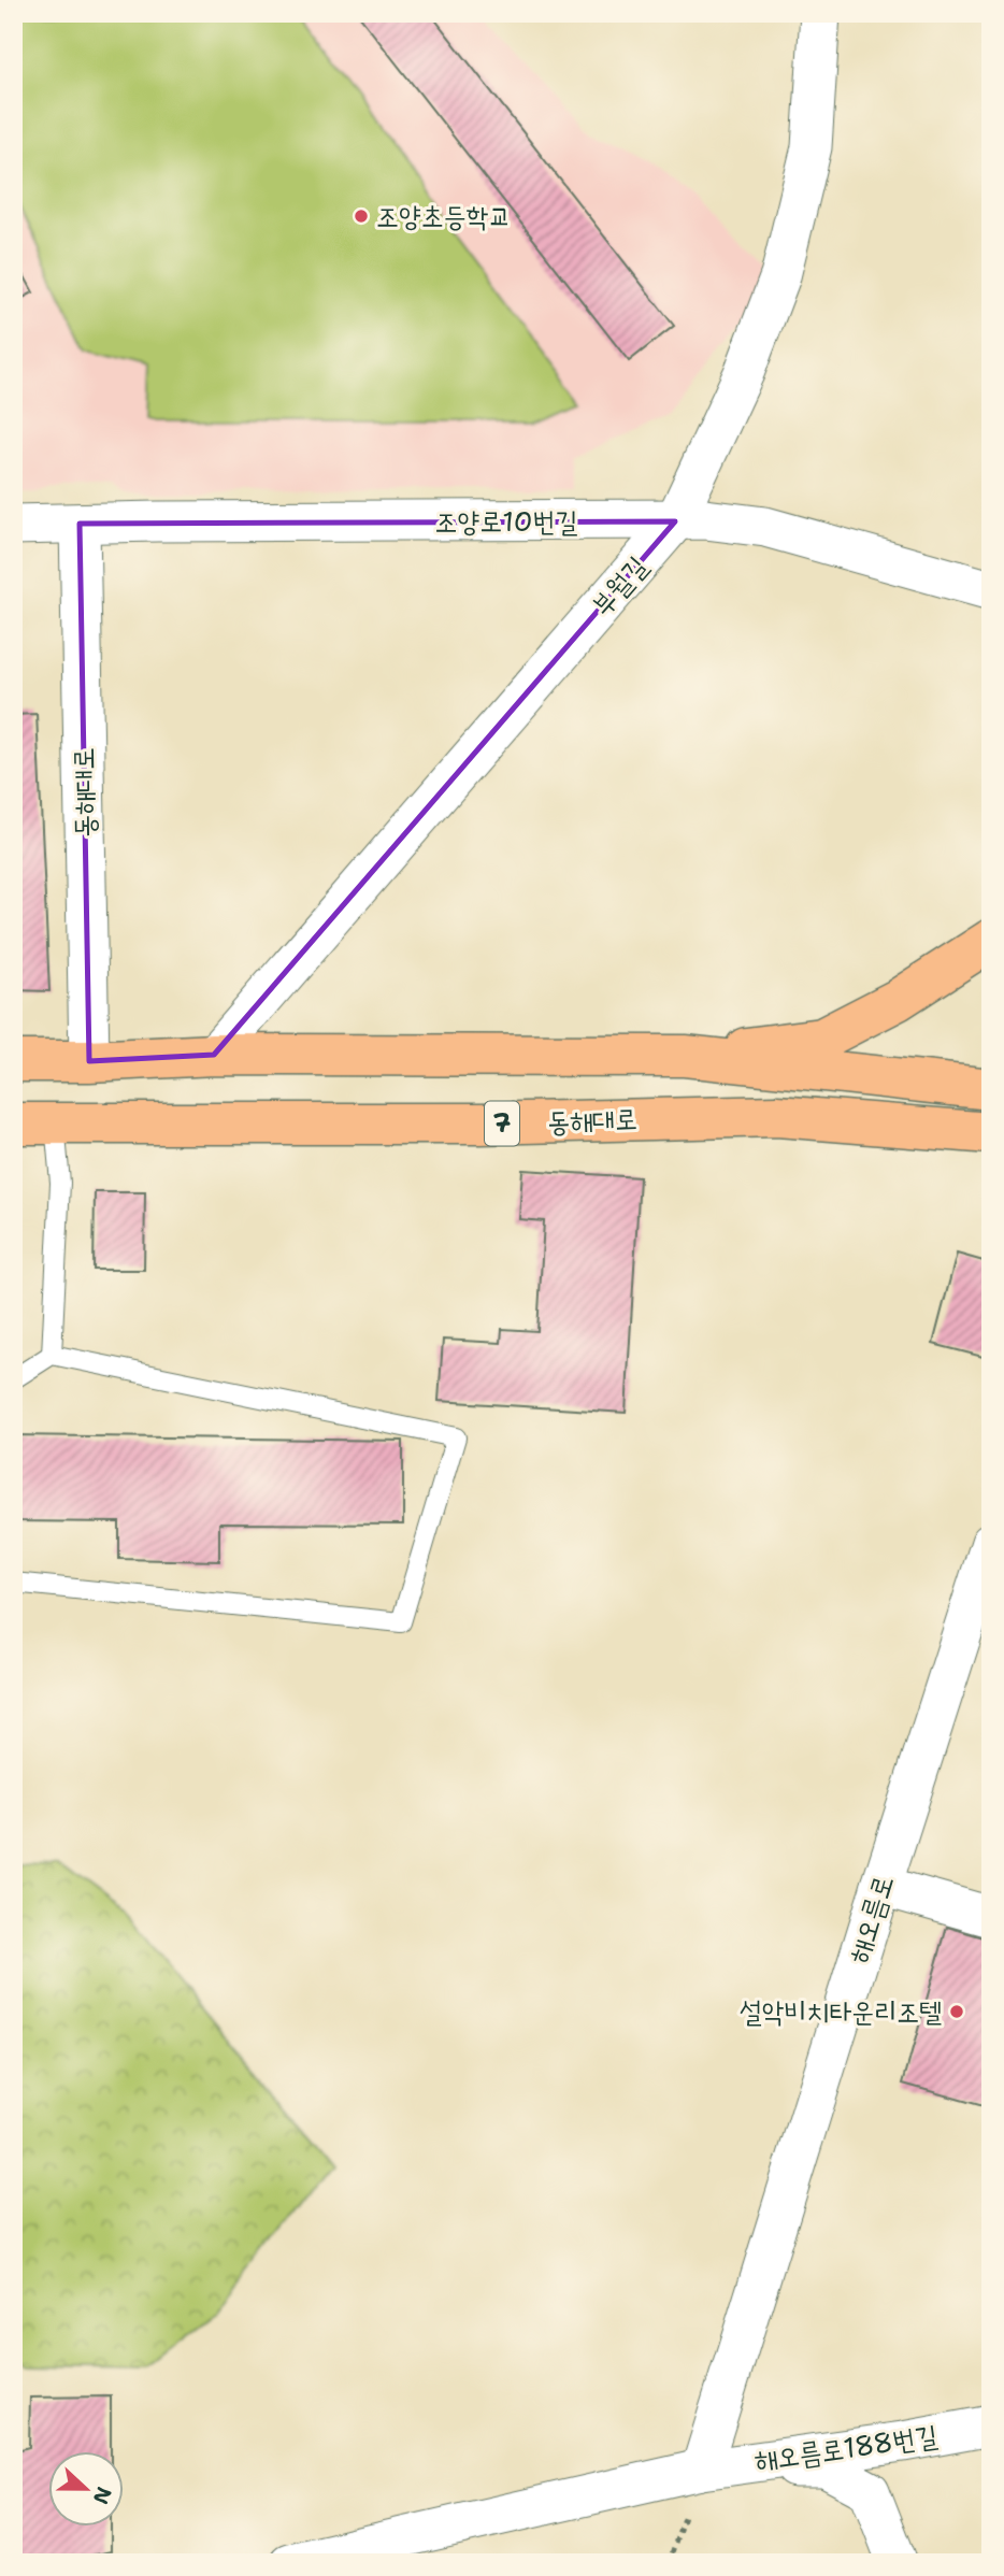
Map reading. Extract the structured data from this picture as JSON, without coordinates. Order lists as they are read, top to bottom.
{
  "streets": {
    "main road": ["동해대로", "7"],
    "street": [
      "조양로10번길",
      "부월길",
      "해오름로",
      "해오름로188번길"
    ]
  },
  "crossings": [
    ["조양로10번길", "부월길"],
    ["조양로10번길", "동해대로"],
    ["해오름로", "해오름로188번길"]
  ],
  "places": ["조양초등학교", "설악비치타운리조텔"],
  "north": "right"
}
